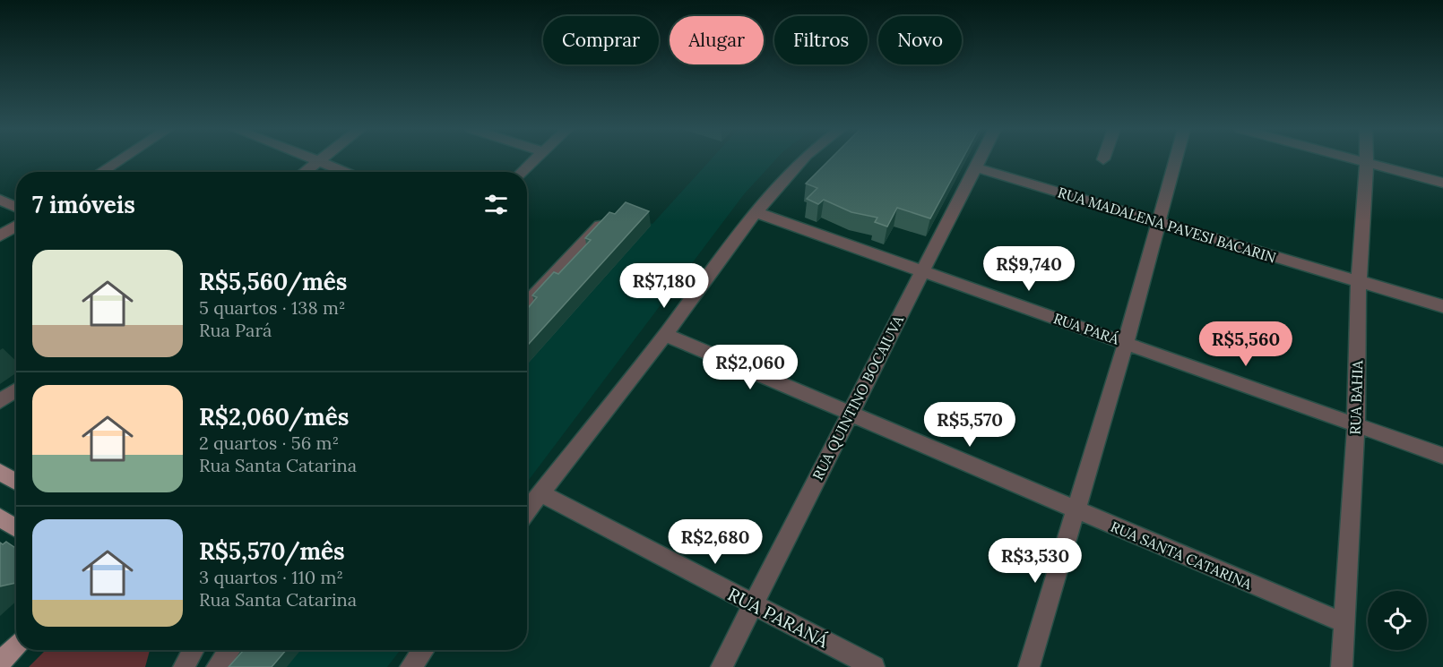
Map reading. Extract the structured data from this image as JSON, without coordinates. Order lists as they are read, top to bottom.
{
  "streets": {
    "street": [
      "RUA MADALENA PAVESI BACARIN",
      "RUA PARÁ",
      "RUA QUINTINO BOCAIUVA",
      "RUA BAHIA",
      "RUA SANTA CATARINA",
      "RUA PARANÁ"
    ]
  },
  "crossings": [
    ["RUA MADALENA PAVESI BACARIN", "RUA QUINTINO BOCAIUVA"],
    ["RUA MADALENA PAVESI BACARIN", "RUA BAHIA"],
    ["RUA PARÁ", "RUA QUINTINO BOCAIUVA"],
    ["RUA PARÁ", "RUA BAHIA"],
    ["RUA QUINTINO BOCAIUVA", "RUA SANTA CATARINA"],
    ["RUA QUINTINO BOCAIUVA", "RUA PARANÁ"],
    ["RUA BAHIA", "RUA SANTA CATARINA"]
  ],
  "page": {
    "chip": [
      "Comprar",
      "Alugar",
      "Filtros",
      "Novo"
    ],
    "heading": "7 imóveis",
    "list": [
      {
        "name": "R$5,560/mês",
        "note": "5 quartos · 138 m² · Rua Pará"
      },
      {
        "name": "R$2,060/mês",
        "note": "2 quartos · 56 m² · Rua Santa Catarina"
      },
      {
        "name": "R$5,570/mês",
        "note": "3 quartos · 110 m² · Rua Santa Catarina"
      }
    ],
    "price": [
      "R$9,740",
      "R$7,180",
      "R$5,560",
      "R$2,060",
      "R$5,570",
      "R$2,680",
      "R$3,530"
    ]
  }
}
